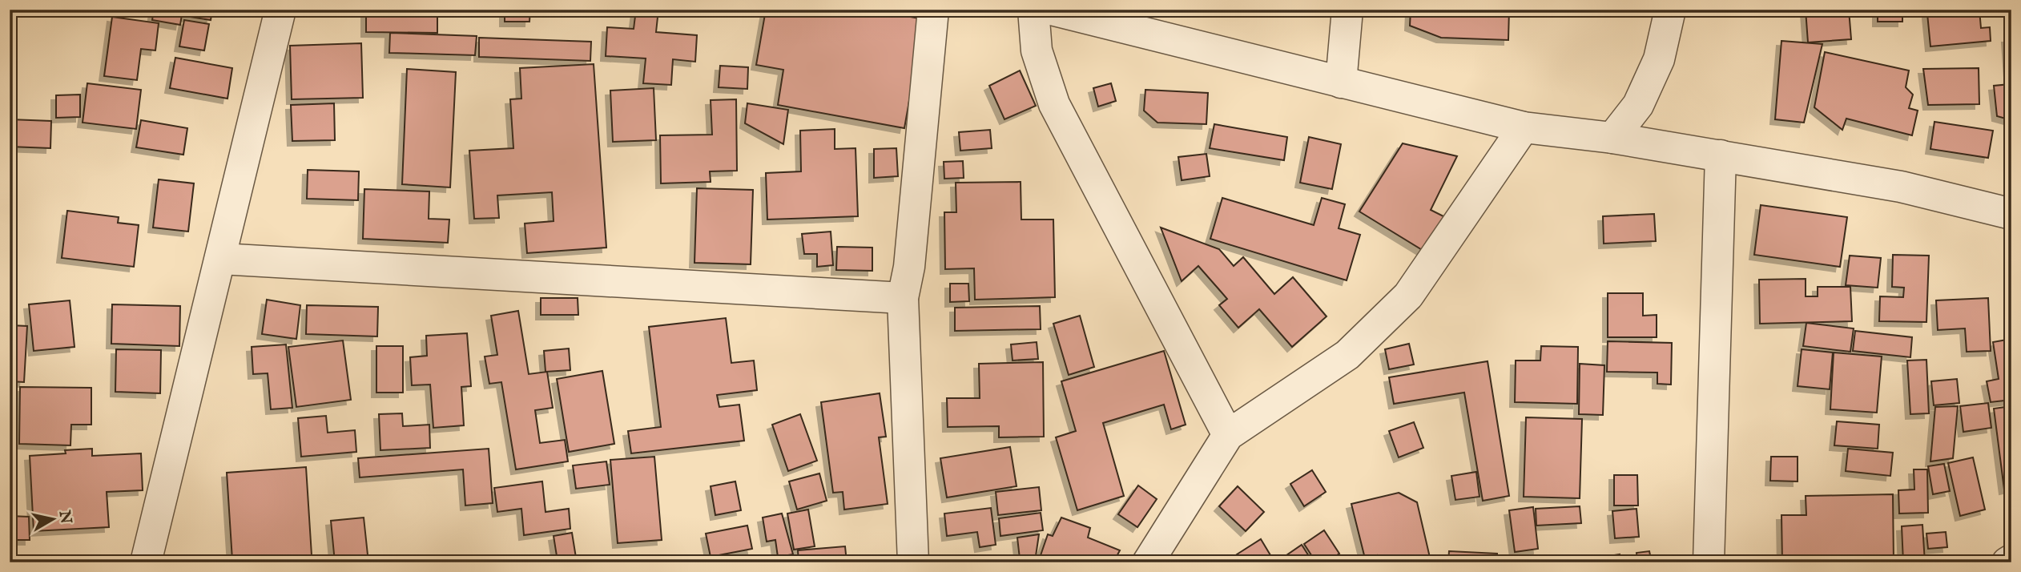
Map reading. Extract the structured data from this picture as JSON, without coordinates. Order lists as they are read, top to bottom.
{
  "north": "right"
}
